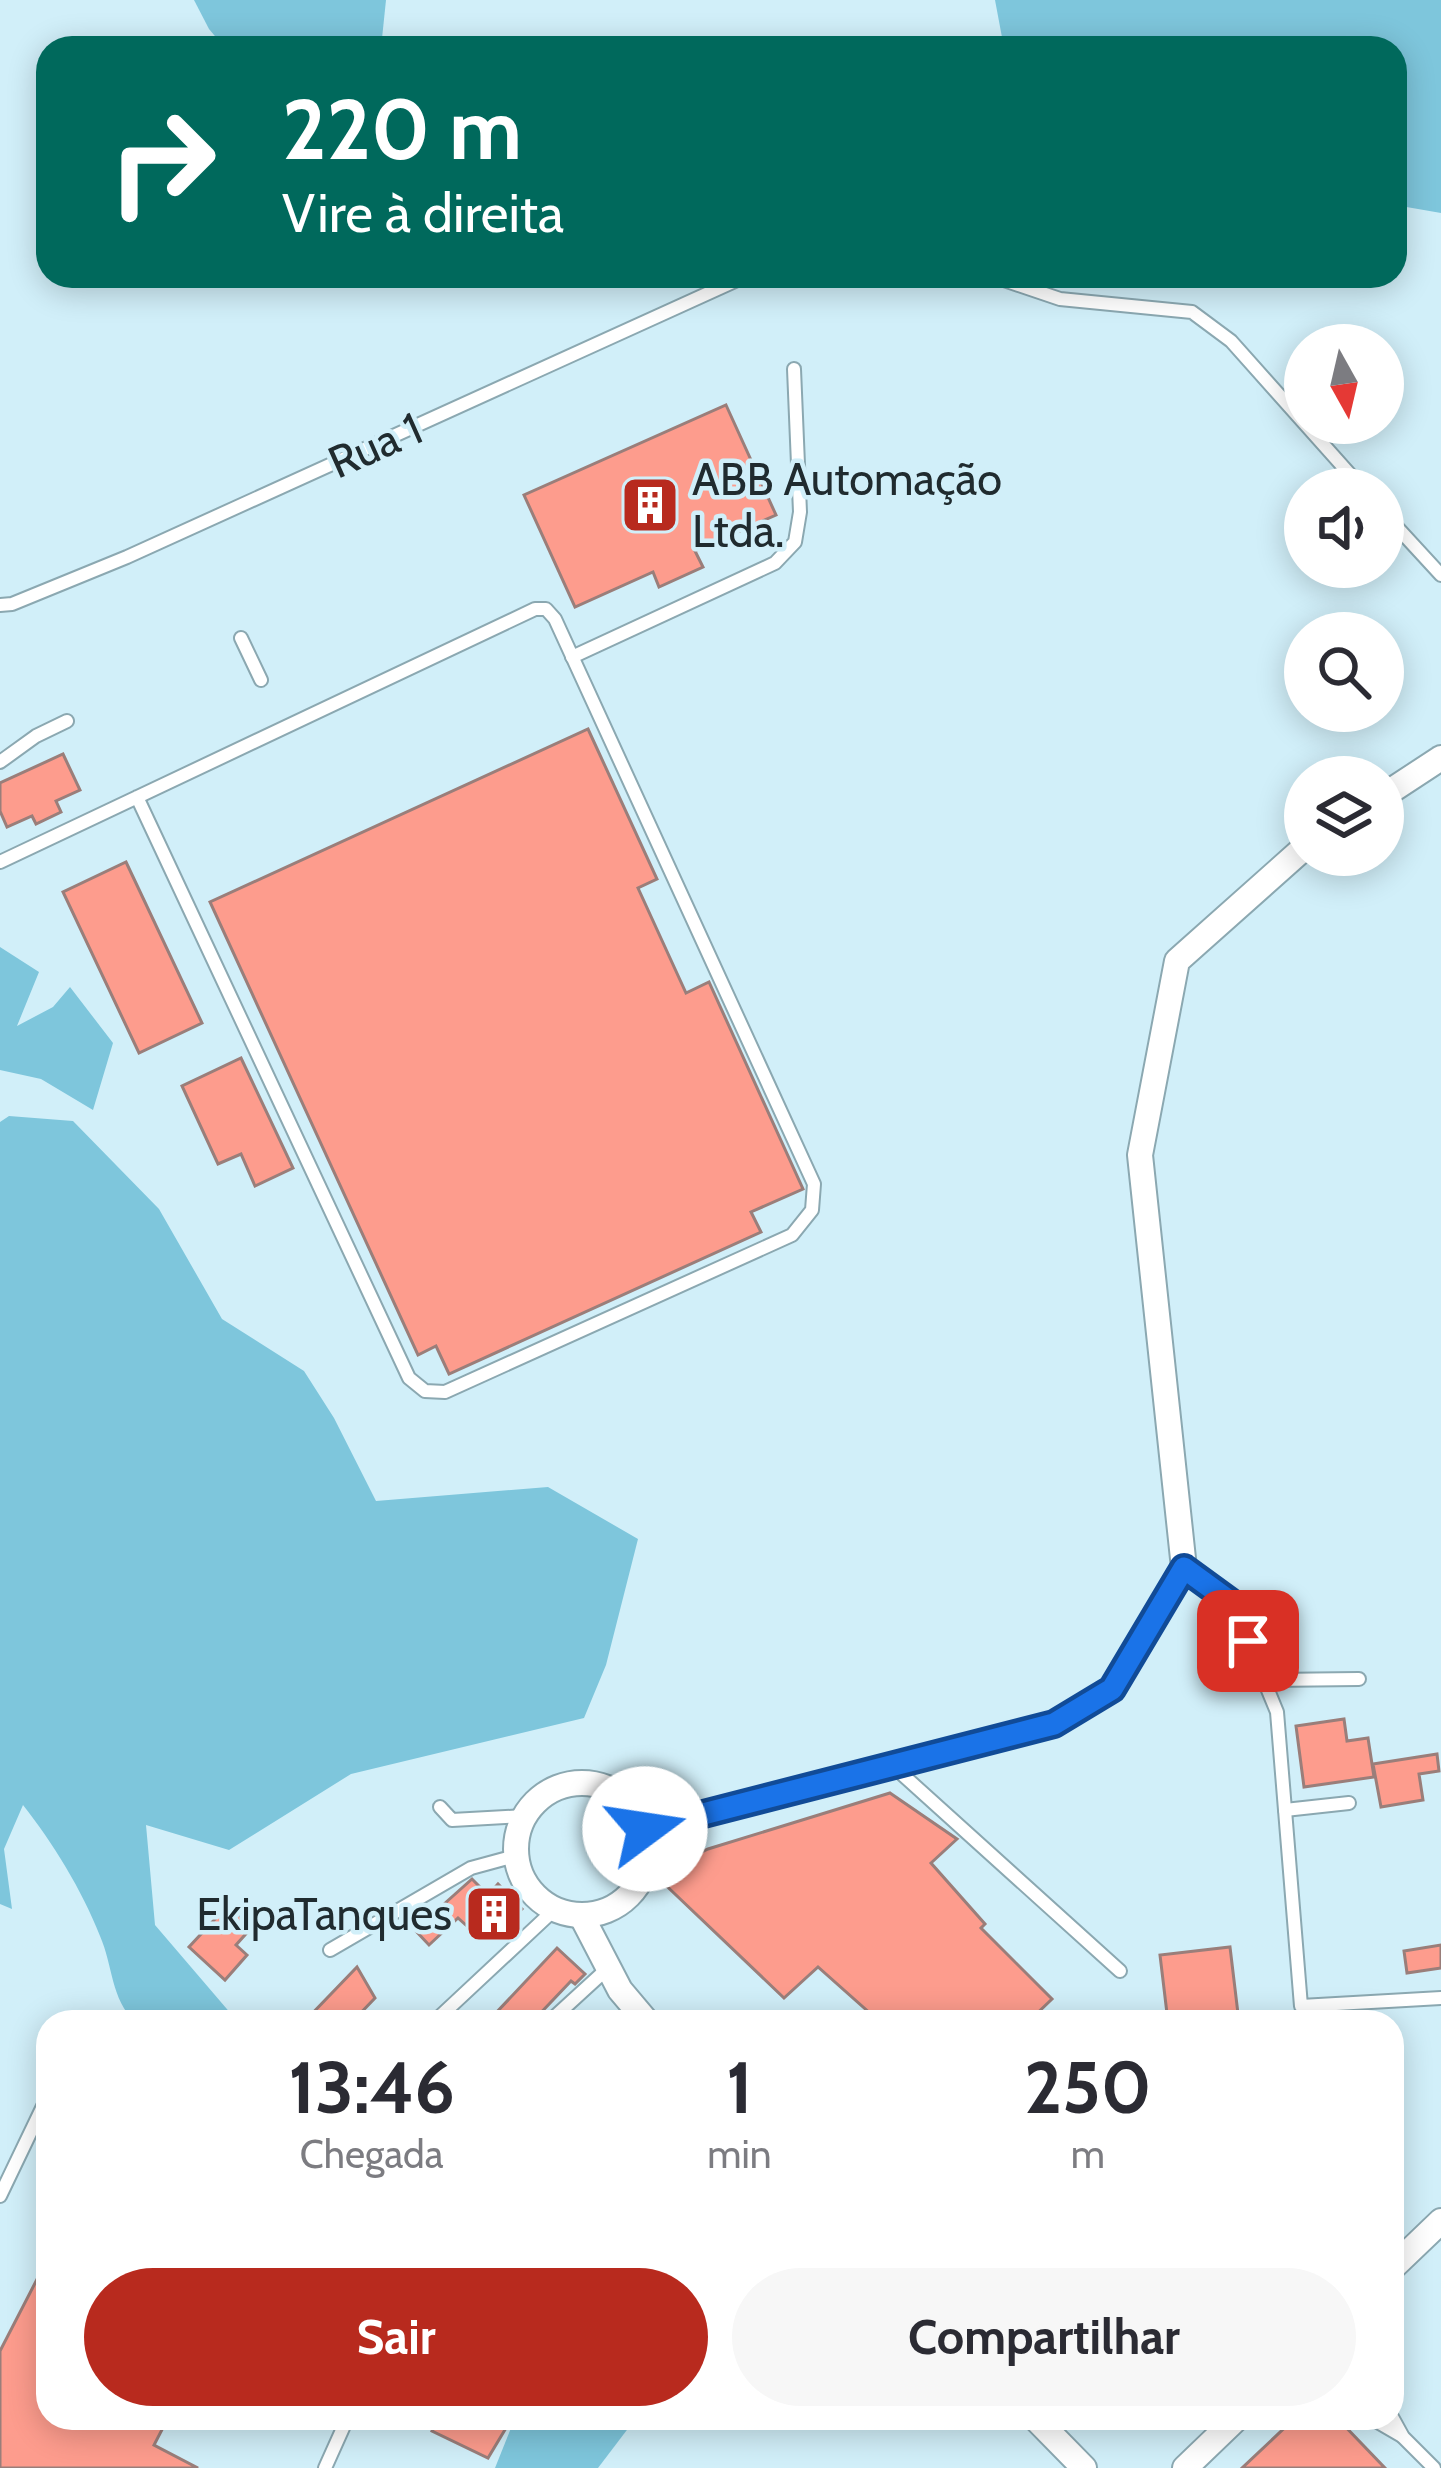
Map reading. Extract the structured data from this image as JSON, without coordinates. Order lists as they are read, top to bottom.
{
  "streets": {
    "lane": ["Rua 1"]
  },
  "places": {
    "building": ["ABB Automação Ltda.", "EkipaTanques"]
  },
  "north": "bottom",
  "page": {
    "turn": ["220 m", "Vire à direita"],
    "eta": [
      "13:46",
      "Chegada",
      "1",
      "min",
      "250",
      "m"
    ],
    "buttons": ["Sair", "Compartilhar"]
  }
}
